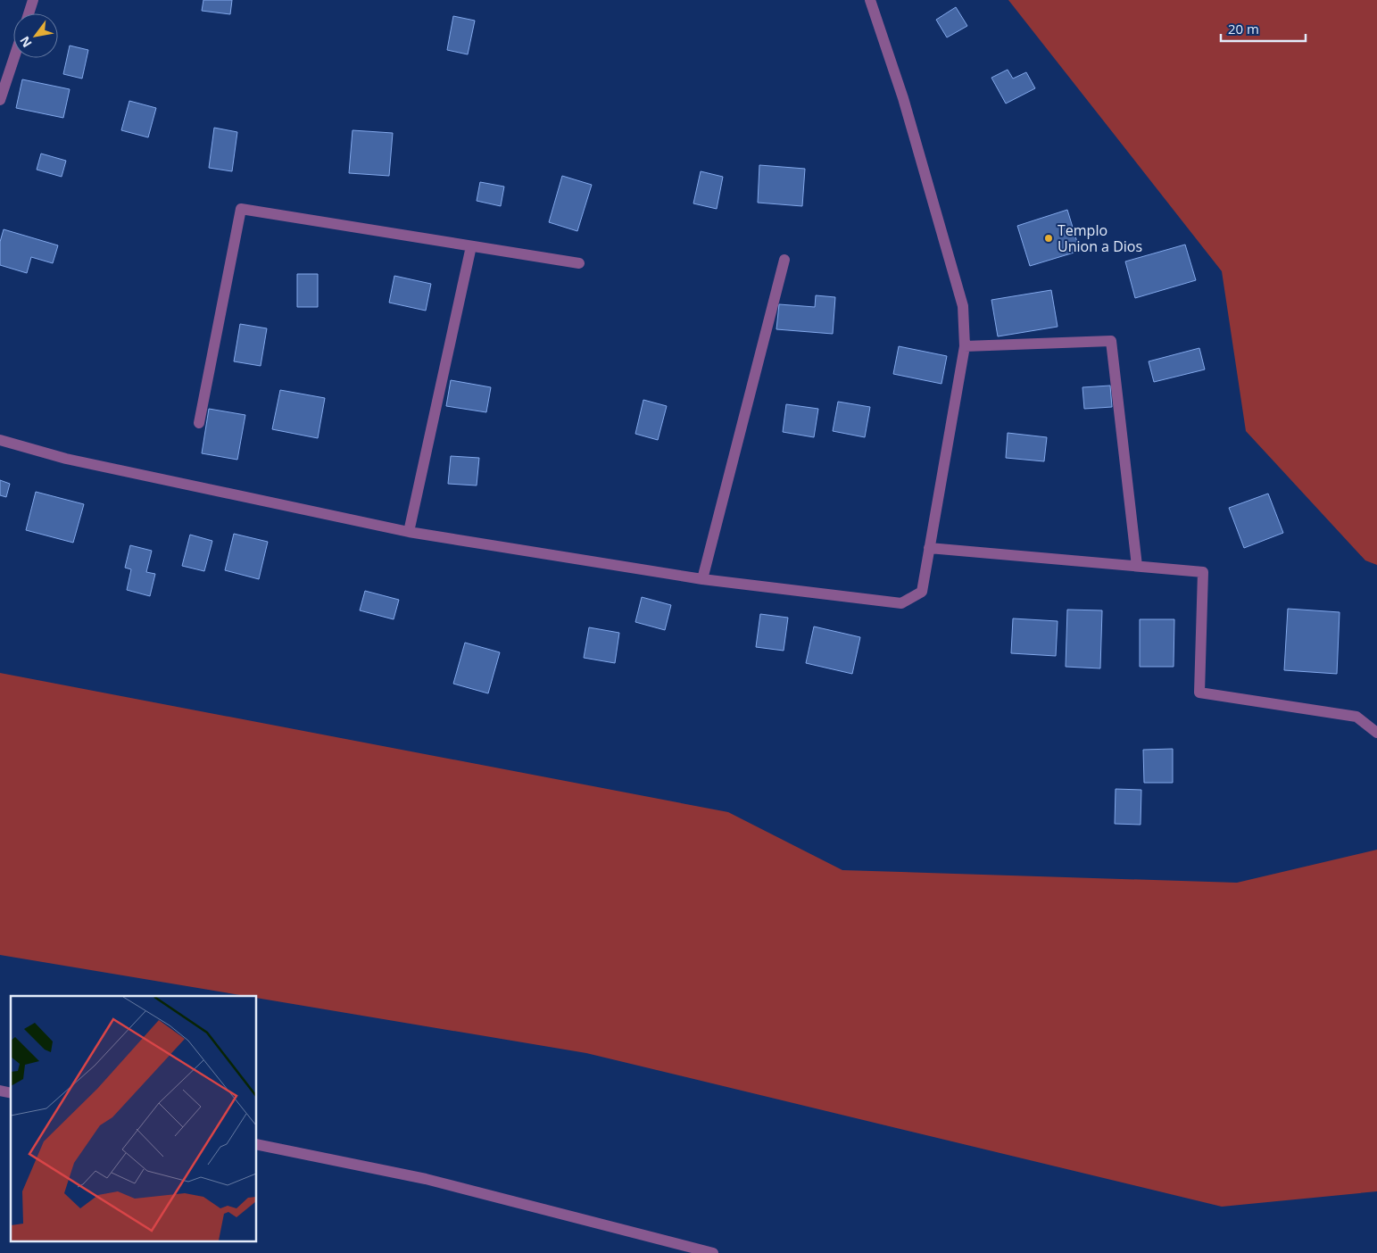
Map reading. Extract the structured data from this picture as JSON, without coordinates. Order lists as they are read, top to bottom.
{
  "places": ["Templo Union a Dios"],
  "scale_bar": "20 m",
  "north": "bottom left"
}
